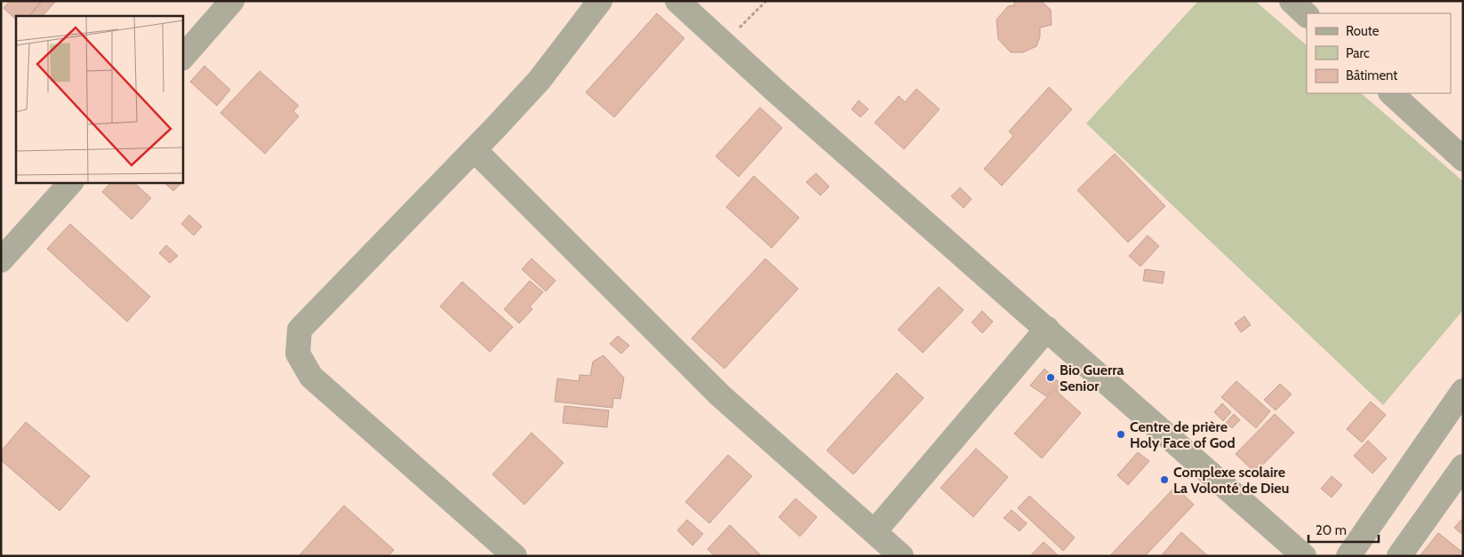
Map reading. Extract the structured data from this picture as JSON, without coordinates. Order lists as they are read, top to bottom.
{
  "places": ["Bio Guerra Senior", "Centre de prière Holy Face of God", "Complexe scolaire La Volonté de Dieu"],
  "legend": ["Route", "Parc", "Bâtiment"],
  "scale_bar": "20 m"
}
